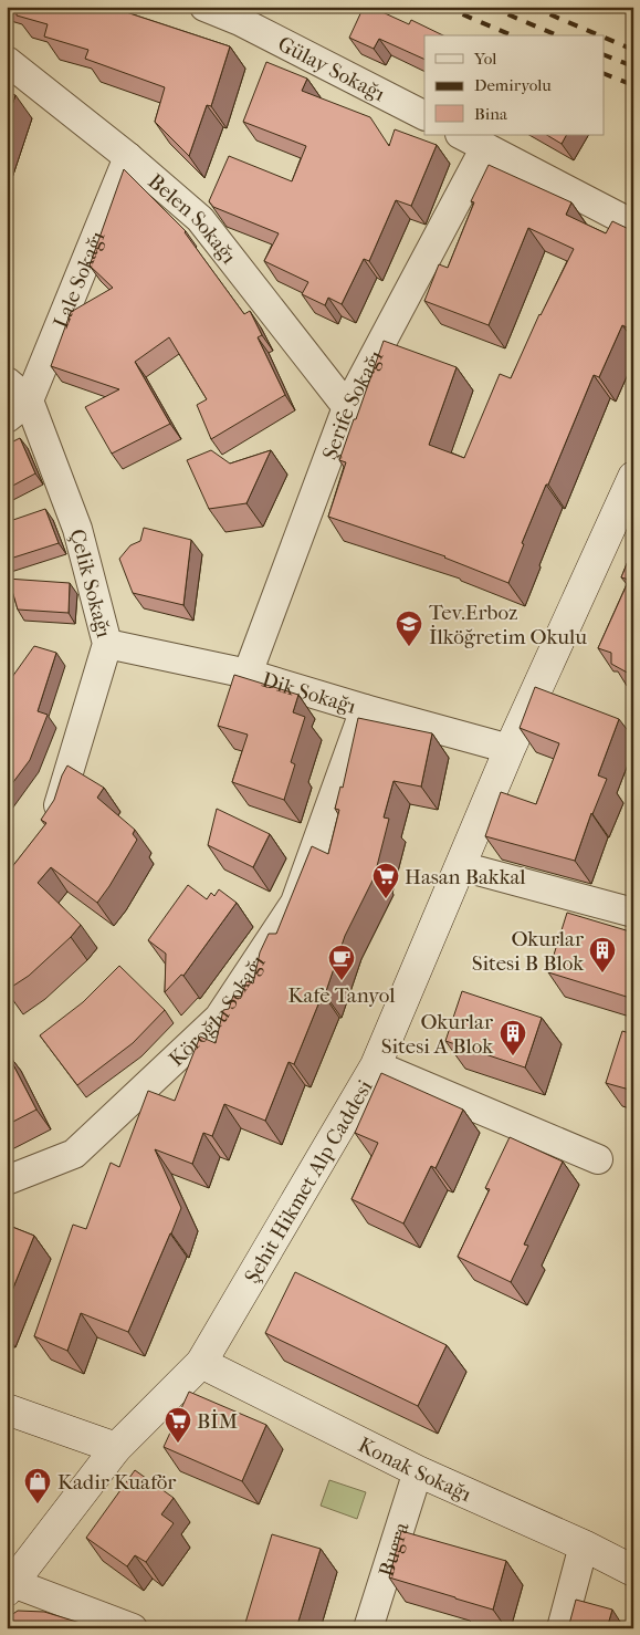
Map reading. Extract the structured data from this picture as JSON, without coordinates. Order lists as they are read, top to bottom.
{
  "streets": {
    "street": [
      "Gülay Sokağı",
      "Belen Sokağı",
      "Lale Sokağı",
      "Şerife Sokağı",
      "Çelik Sokağı",
      "Dik Sokağı",
      "Köroğlu Sokağı",
      "Şehit Hikmet Alp Caddesi",
      "Konak Sokağı",
      "Bugra"
    ]
  },
  "crossings": [
    ["Belen Sokağı", "Lale Sokağı"],
    ["Belen Sokağı", "Şerife Sokağı"],
    ["Lale Sokağı", "Çelik Sokağı"],
    ["Şerife Sokağı", "Dik Sokağı"],
    ["Çelik Sokağı", "Dik Sokağı"],
    ["Dik Sokağı", "Köroğlu Sokağı"],
    ["Dik Sokağı", "Şehit Hikmet Alp Caddesi"],
    ["Şehit Hikmet Alp Caddesi", "Konak Sokağı"],
    ["Konak Sokağı", "Bugra"]
  ],
  "places": {
    "school or university": ["Tev.Erboz İlköğretim Okulu"],
    "supermarket": ["Hasan Bakkal", "BİM"],
    "building": ["Okurlar Sitesi B Blok", "Okurlar Sitesi A Blok"],
    "cafe": ["Kafe Tanyol"],
    "shop": ["Kadir Kuaför"]
  },
  "legend": ["Yol", "Demiryolu", "Bina"]
}
